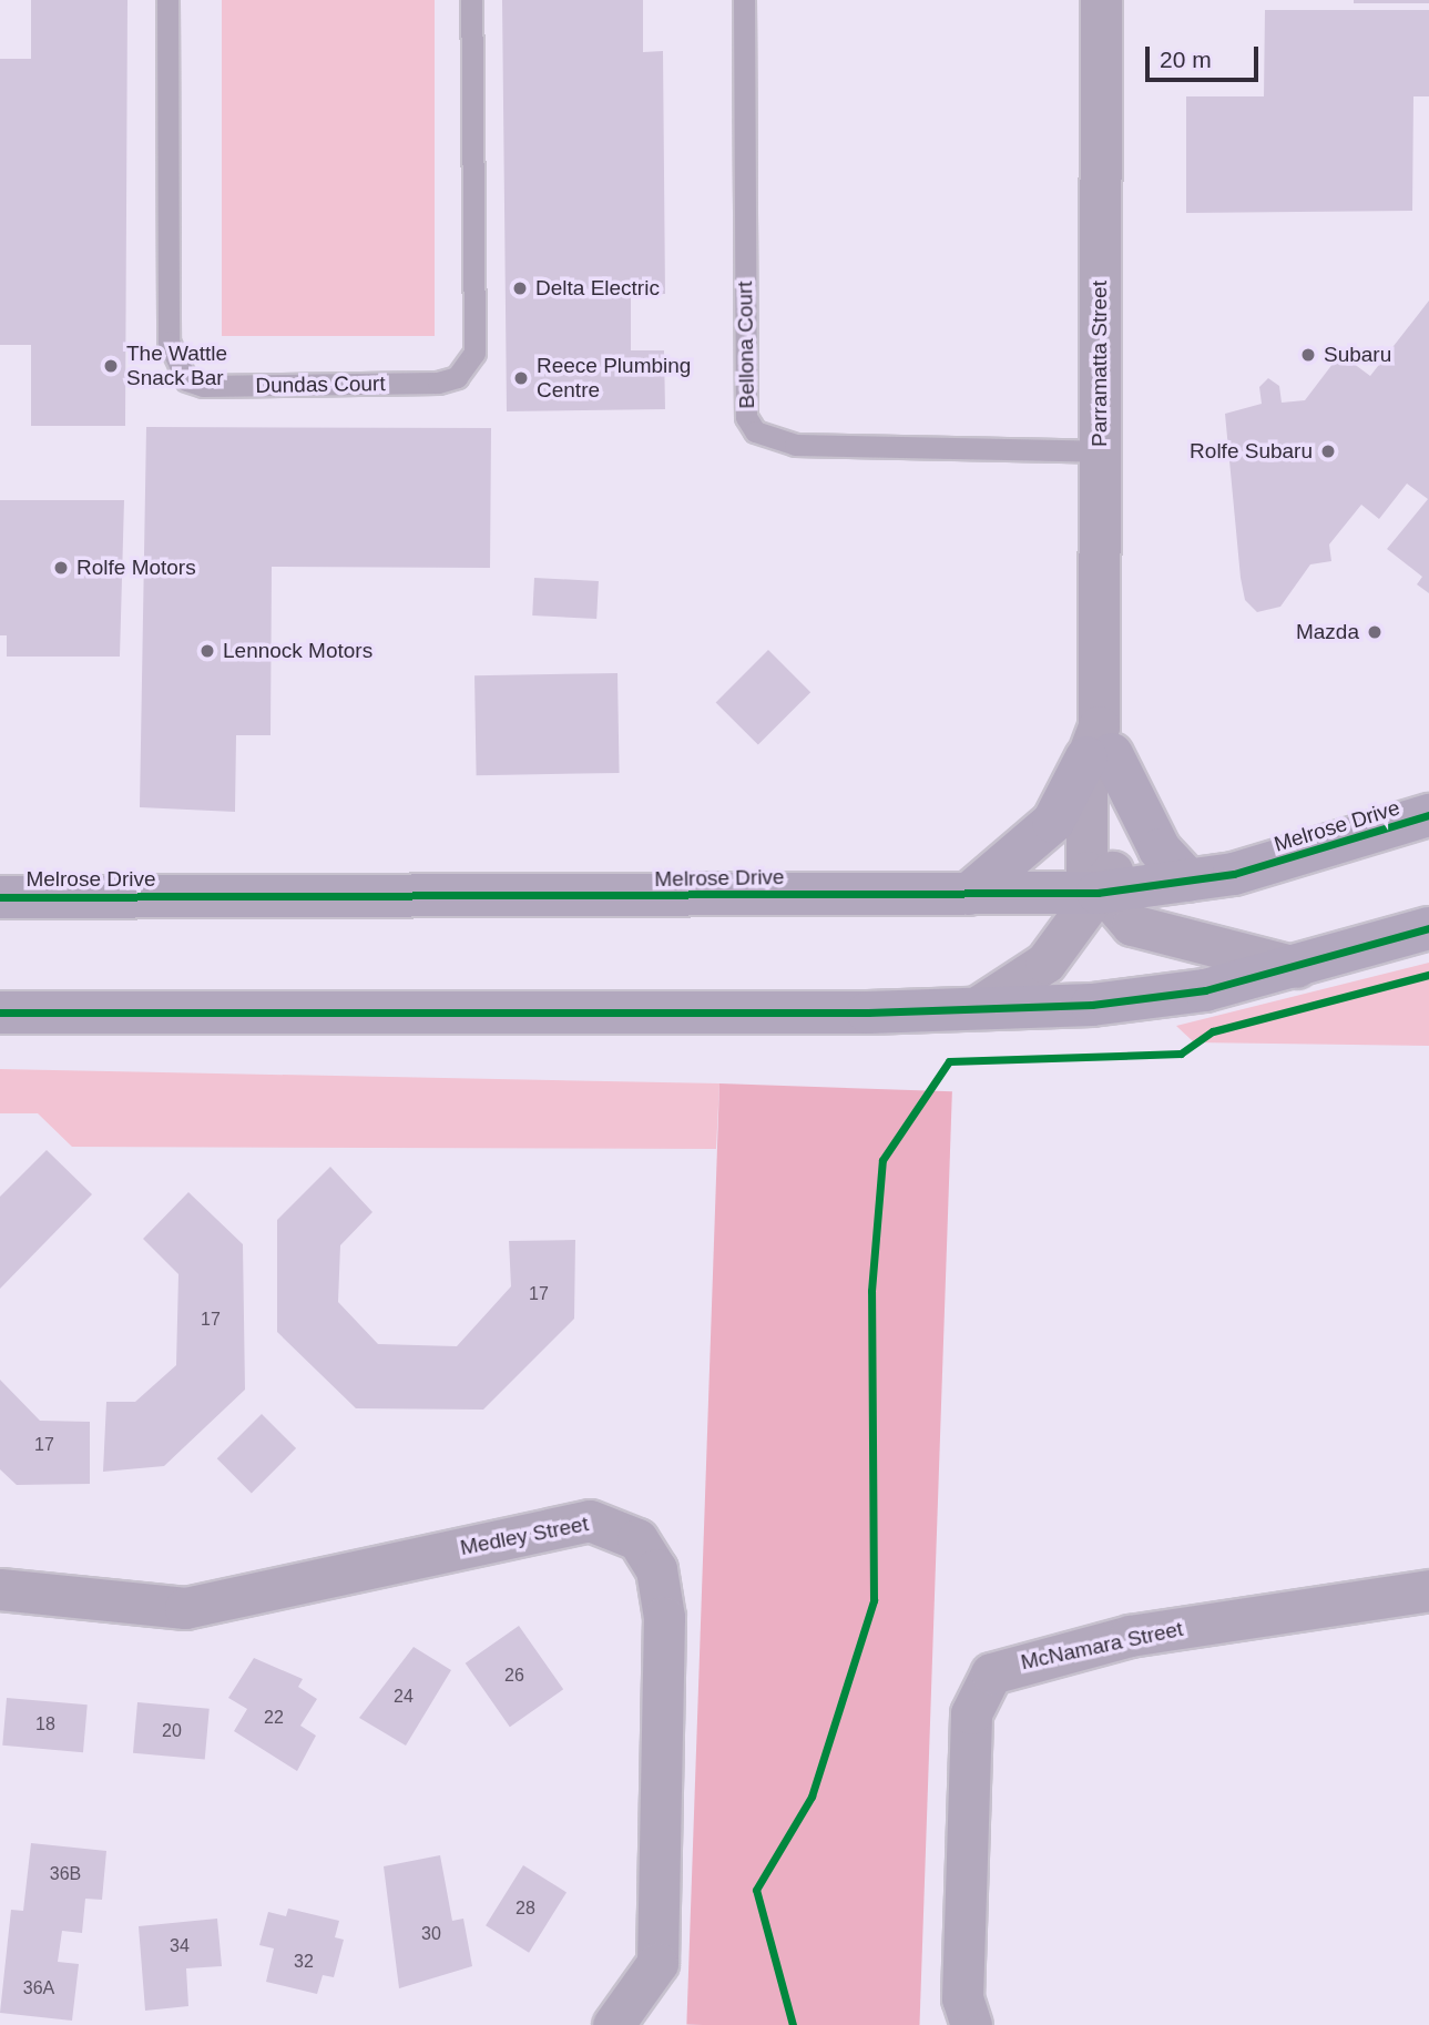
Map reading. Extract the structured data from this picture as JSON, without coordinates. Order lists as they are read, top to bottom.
{
  "streets": {
    "main road": ["Melrose Drive"],
    "street": ["Parramatta Street", "Medley Street", "McNamara Street"],
    "lane": ["Bellona Court", "Dundas Court"]
  },
  "crossings": [
    ["Bellona Court", "Parramatta Street"],
    ["Parramatta Street", "Melrose Drive"]
  ],
  "places": [
    "Delta Electric",
    "Subaru",
    "The Wattle Snack Bar",
    "Reece Plumbing Centre",
    "Rolfe Subaru",
    "Rolfe Motors",
    "Mazda",
    "Lennock Motors"
  ],
  "house_numbers": [
    "17",
    "17",
    "17",
    "26",
    "24",
    "22",
    "18",
    "20",
    "36B",
    "28",
    "30",
    "34",
    "32",
    "36A"
  ],
  "scale_bar": "20 m"
}
